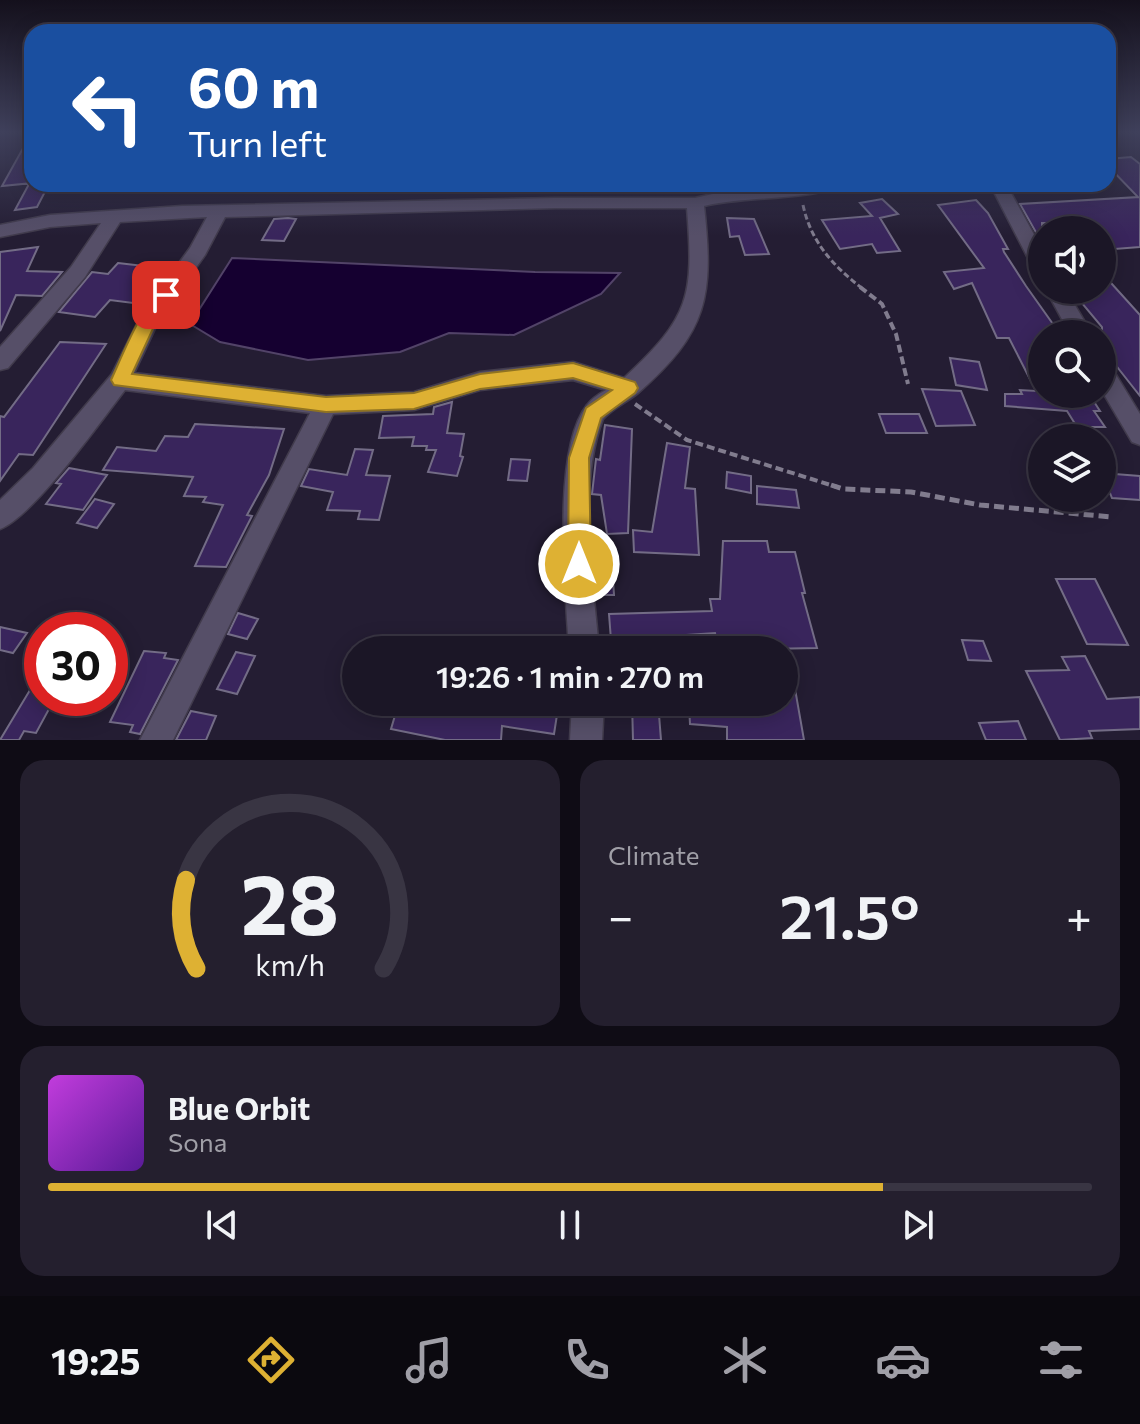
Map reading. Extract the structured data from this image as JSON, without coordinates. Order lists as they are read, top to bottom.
{
  "page": {
    "turn": ["60 m", "Turn left"],
    "limit": "30",
    "trip": "19:26 · 1 min · 270 m",
    "tile": "Climate",
    "heat": ["−", "21.5°", "+"],
    "song": ["Blue Orbit", "Sona"],
    "tabs": "19:25",
    "gauge": ["28", "km/h"]
  }
}
